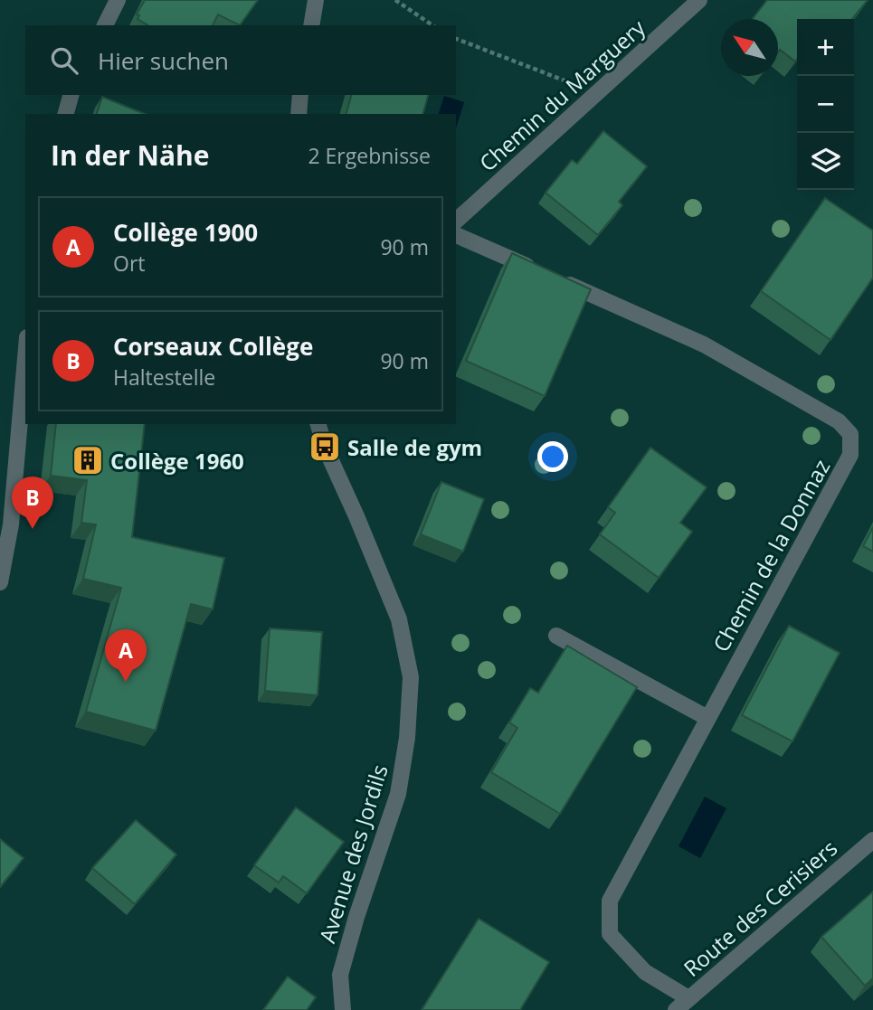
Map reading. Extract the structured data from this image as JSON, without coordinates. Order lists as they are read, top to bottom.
{
  "streets": {
    "street": [
      "Chemin du Marguery",
      "Chemin de la Donnaz",
      "Avenue des Jordils",
      "Route des Cerisiers"
    ]
  },
  "crossings": [
    ["Chemin de la Donnaz", "Route des Cerisiers"]
  ],
  "places": {
    "bus stop": ["Salle de gym"],
    "building": ["Collège 1960"]
  },
  "north": "top left",
  "page": {
    "map_buttons": ["+", "−"],
    "search": "Hier suchen",
    "heading": ["In der Nähe", "2 Ergebnisse"],
    "list": [
      {
        "mark": "A",
        "name": "Collège 1900",
        "note": "Ort",
        "value": "90 m"
      },
      {
        "mark": "B",
        "name": "Corseaux Collège",
        "note": "Haltestelle",
        "value": "90 m"
      }
    ],
    "pins": ["B", "A"]
  }
}
